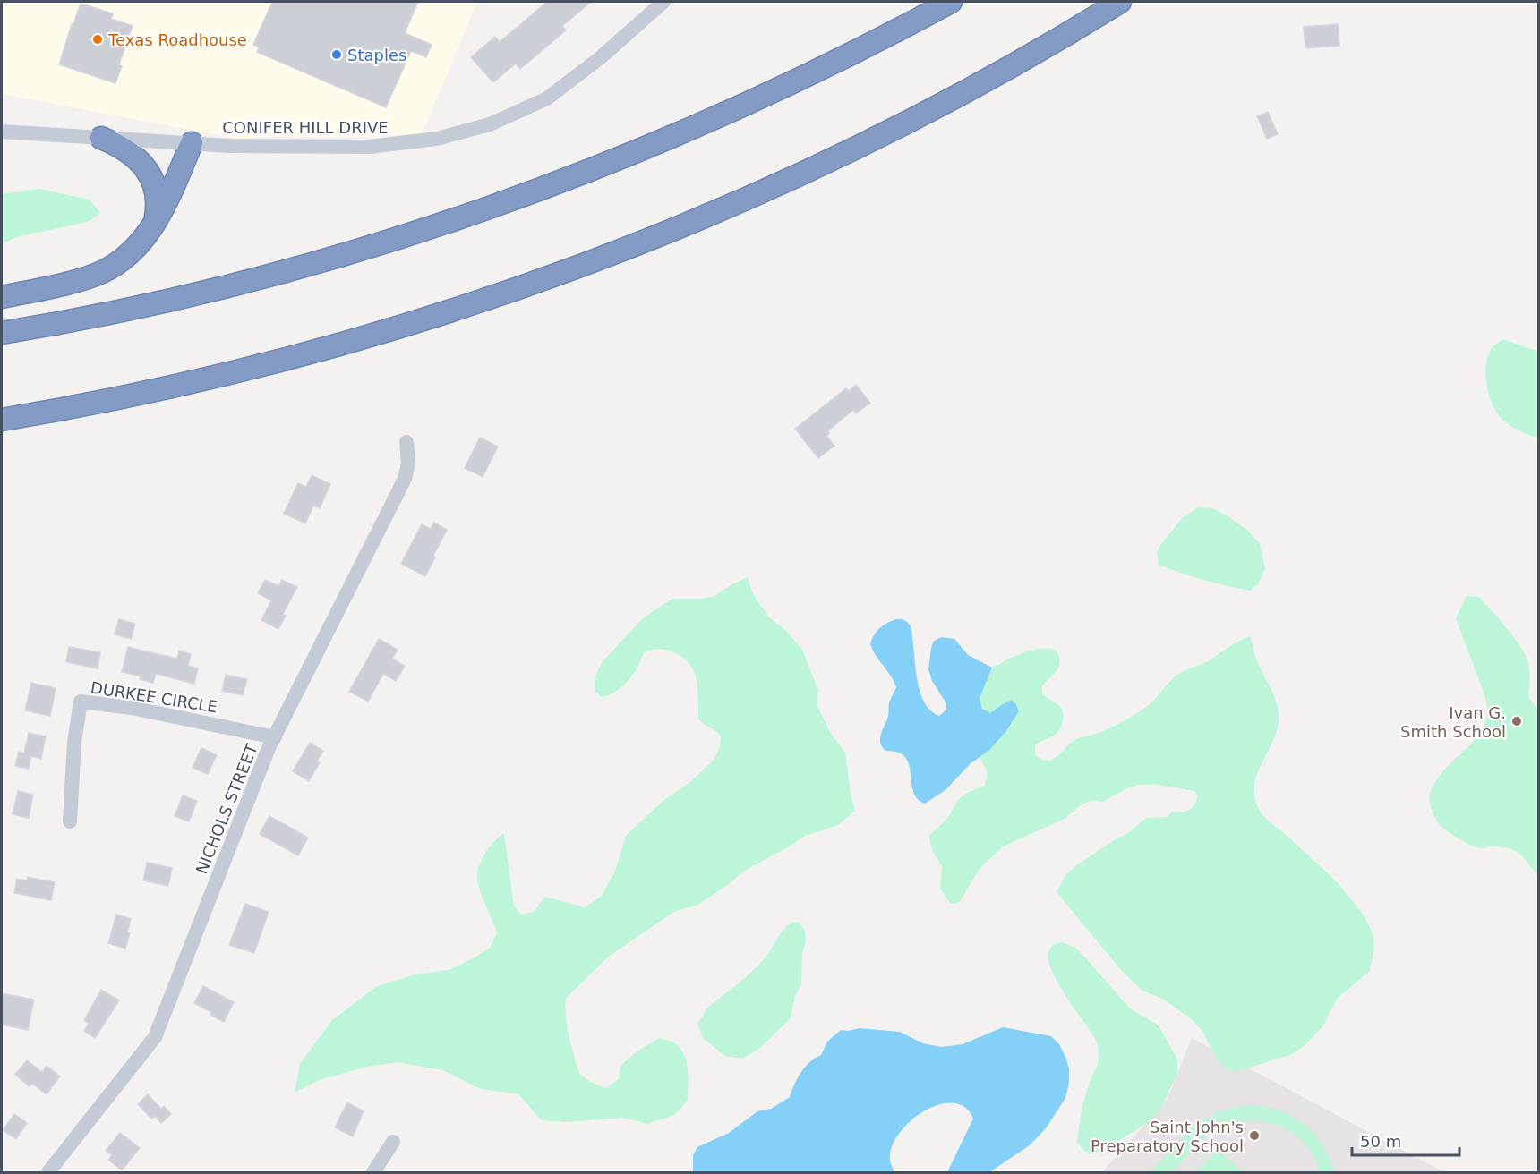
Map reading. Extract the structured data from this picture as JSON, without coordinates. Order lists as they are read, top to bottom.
{
  "streets": {
    "street": ["CONIFER HILL DRIVE", "DURKEE CIRCLE", "NICHOLS STREET"]
  },
  "crossings": [
    ["DURKEE CIRCLE", "NICHOLS STREET"]
  ],
  "places": [
    "Texas Roadhouse",
    "Staples",
    "Ivan G. Smith School",
    "Saint John's Preparatory School"
  ],
  "scale_bar": "50 m"
}
